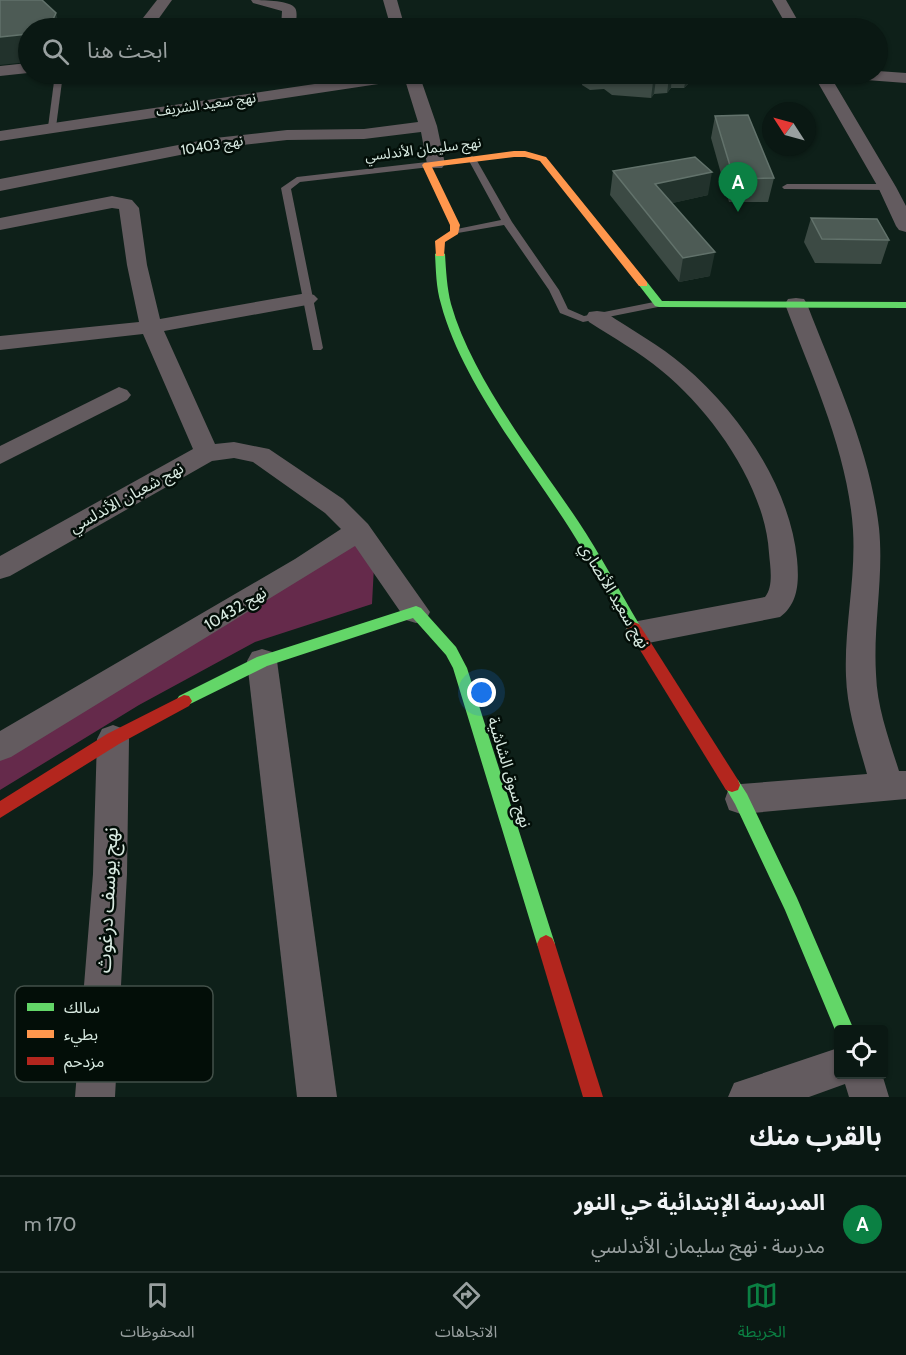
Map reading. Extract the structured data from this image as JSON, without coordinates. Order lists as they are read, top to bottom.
{
  "streets": {
    "street": [
      "نهج سعيد الشريف",
      "نهج 10403",
      "نهج سليمان الأندلسي",
      "نهج شعبان الأندلسي",
      "نهج سعيد الأنصاري",
      "نهج 10432",
      "نهج سوق الشاشية",
      "نهج يوسف درغوث"
    ]
  },
  "crossings": [
    ["نهج شعبان الأندلسي", "نهج 10432"]
  ],
  "legend": ["سالك", "بطيء", "مزدحم"],
  "north": "top left",
  "page": {
    "search": "ابحث هنا",
    "pins": "A",
    "heading": "بالقرب منك",
    "list": [
      {
        "mark": "A",
        "name": "المدرسة الإبتدائية حي النور",
        "note": "مدرسة · نهج سليمان الأندلسي",
        "value": "170 m"
      }
    ],
    "nav": ["الخريطة", "الاتجاهات", "المحفوظات"]
  }
}
